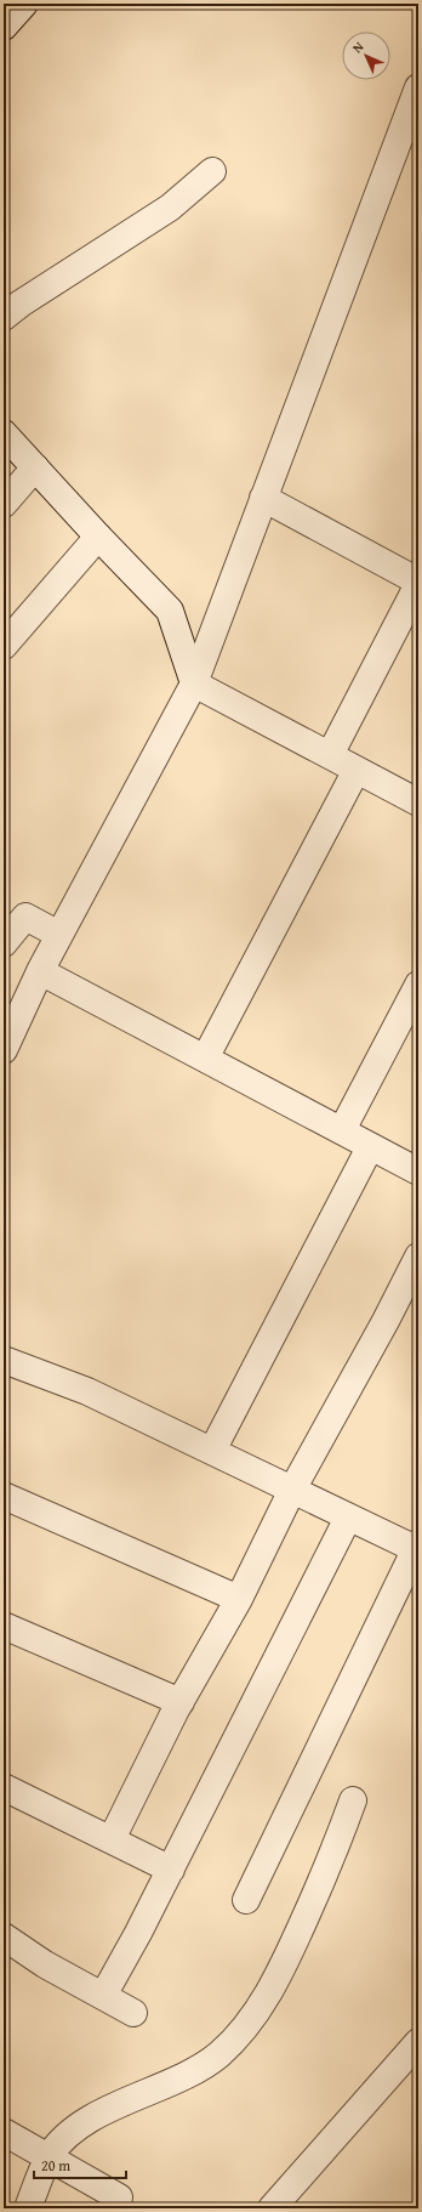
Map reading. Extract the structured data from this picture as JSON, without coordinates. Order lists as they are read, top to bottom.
{
  "scale_bar": "20 m",
  "north": "top left"
}
